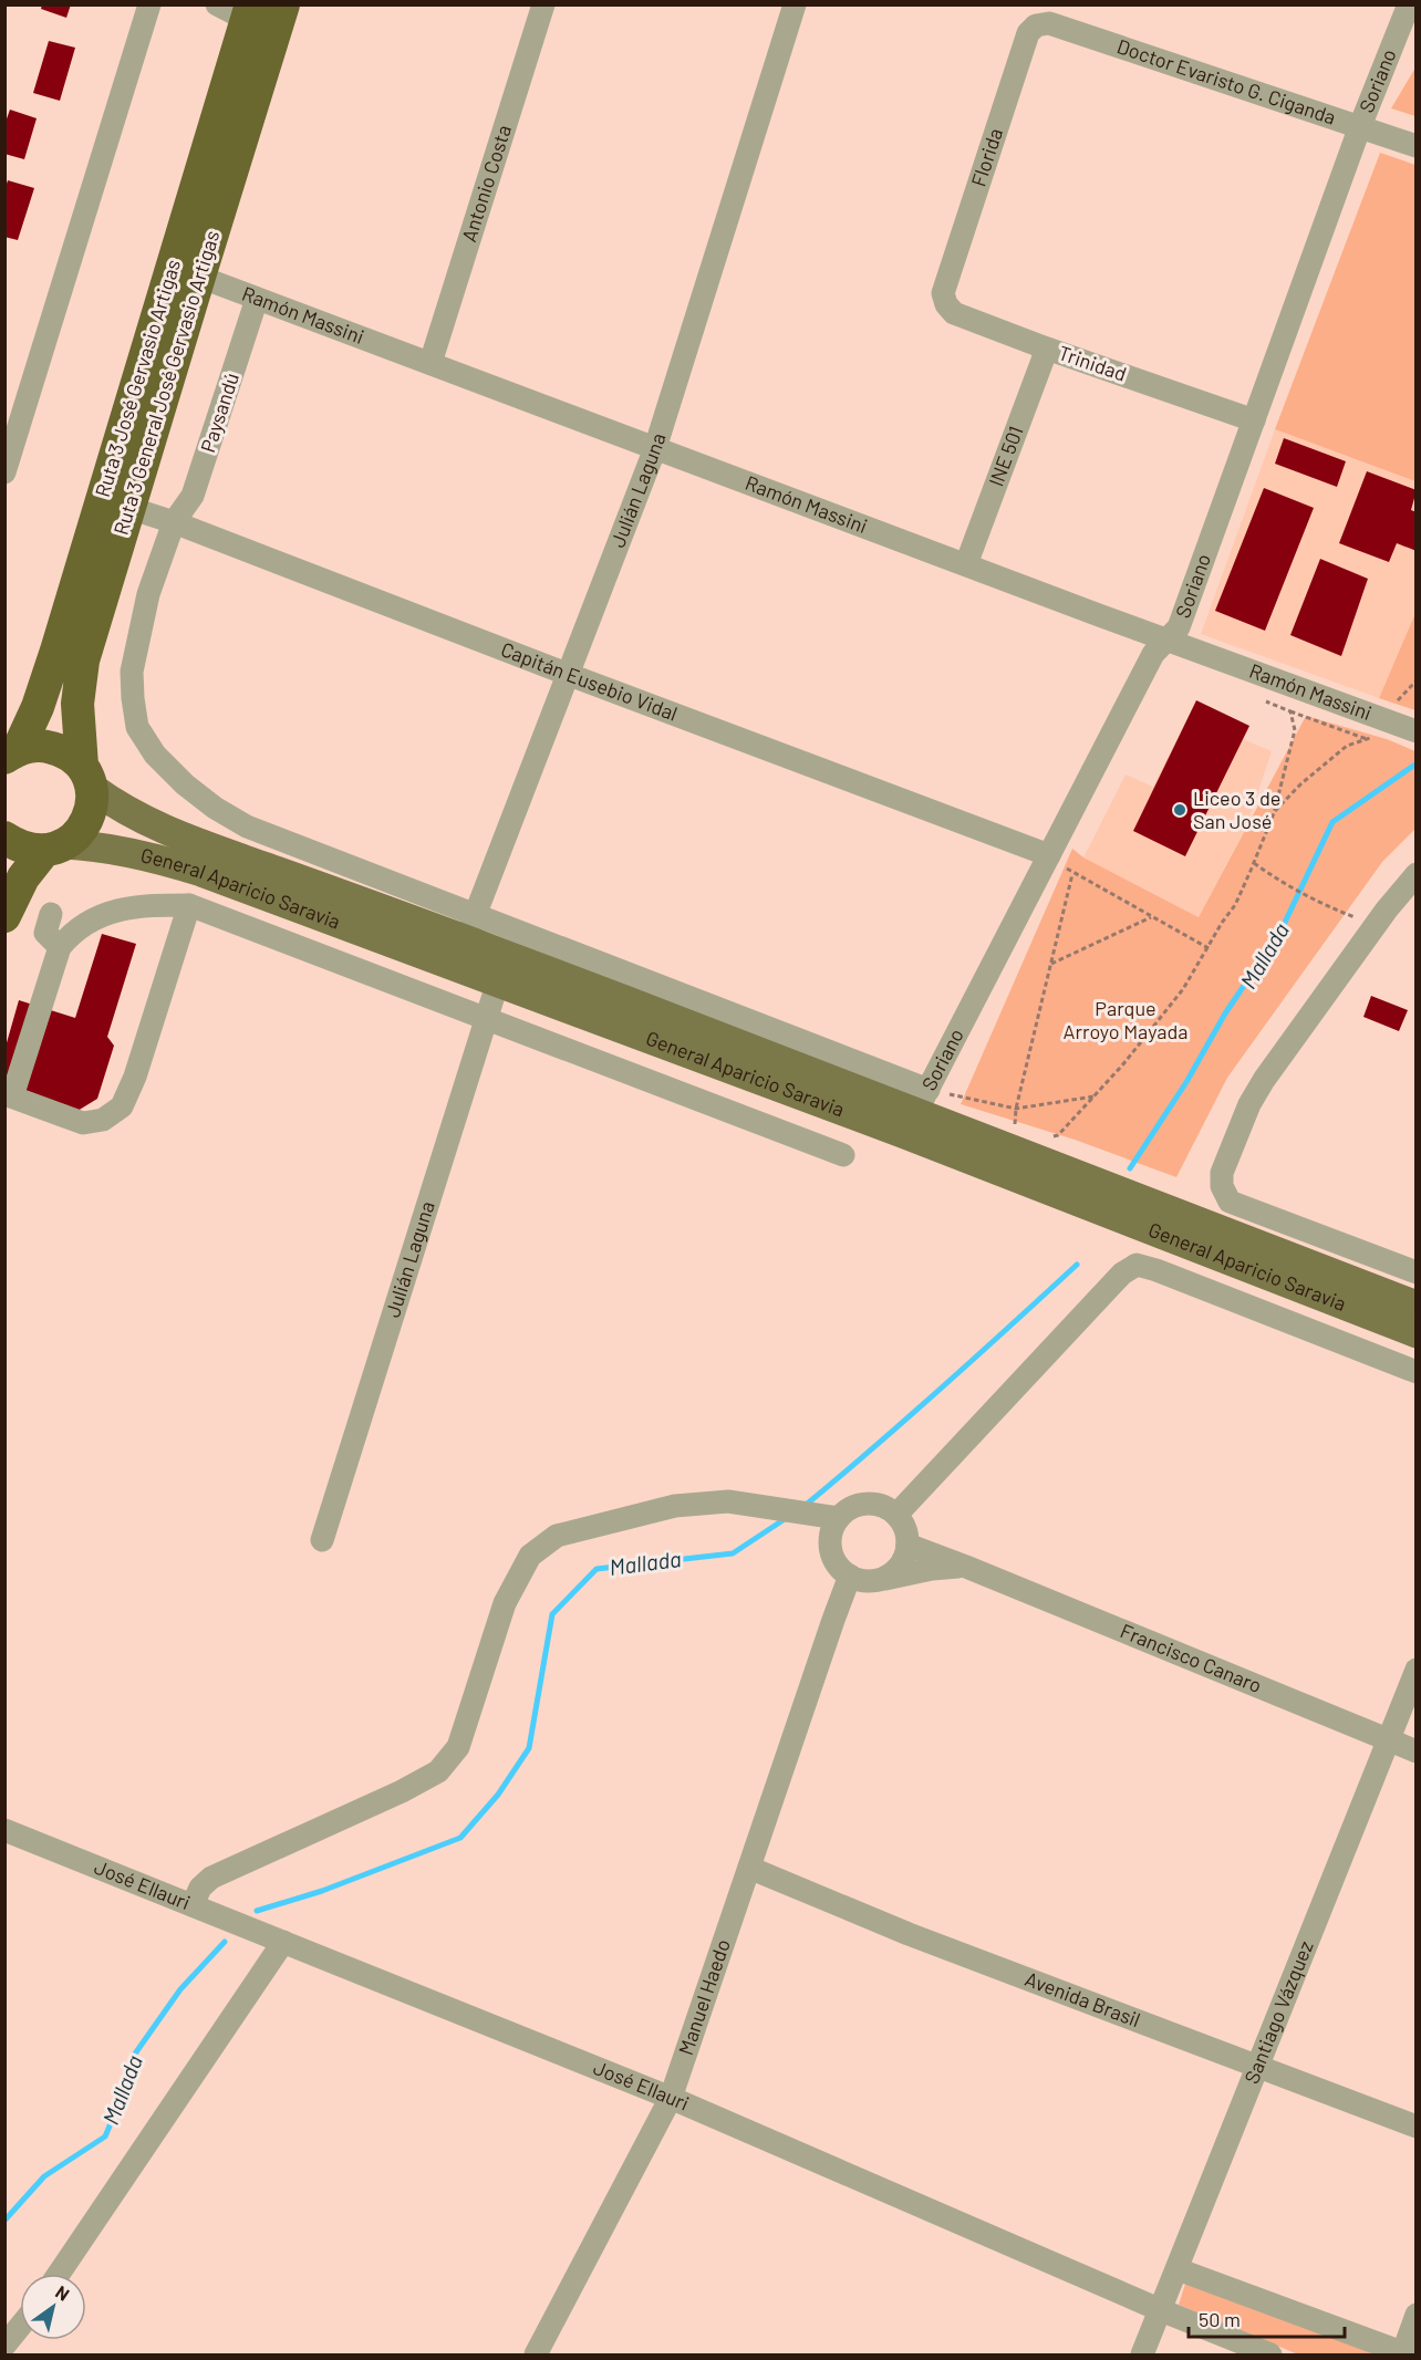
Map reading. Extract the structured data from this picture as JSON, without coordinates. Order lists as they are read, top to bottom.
{
  "streets": {
    "highway": ["Ruta 3 José Gervasio Artigas", "Ruta 3 General José Gervasio Artigas"],
    "main road": ["General Aparicio Saravia"],
    "street": [
      "Doctor Evaristo G. Ciganda",
      "Soriano",
      "Florida",
      "Antonio Costa",
      "Ramón Massini",
      "Trinidad",
      "Paysandú",
      "INE 501",
      "Julián Laguna",
      "Capitán Eusebio Vidal",
      "Francisco Canaro",
      "José Ellauri",
      "Manuel Haedo",
      "Avenida Brasil",
      "Santiago Vázquez"
    ]
  },
  "crossings": [
    ["Doctor Evaristo G. Ciganda", "Soriano"],
    ["Doctor Evaristo G. Ciganda", "Florida"],
    ["Soriano", "Ramón Massini"],
    ["Soriano", "Trinidad"],
    ["Soriano", "Capitán Eusebio Vidal"],
    ["Soriano", "General Aparicio Saravia"],
    ["Florida", "Trinidad"],
    ["Antonio Costa", "Ramón Massini"],
    ["Ramón Massini", "Ruta 3 General José Gervasio Artigas"],
    ["Ramón Massini", "Paysandú"],
    ["Ramón Massini", "INE 501"],
    ["Ramón Massini", "Julián Laguna"],
    ["Trinidad", "INE 501"],
    ["Ruta 3 General José Gervasio Artigas", "Capitán Eusebio Vidal"],
    ["Ruta 3 General José Gervasio Artigas", "General Aparicio Saravia"],
    ["Paysandú", "Capitán Eusebio Vidal"],
    ["Paysandú", "General Aparicio Saravia"],
    ["Julián Laguna", "Capitán Eusebio Vidal"],
    ["Julián Laguna", "General Aparicio Saravia"],
    ["Capitán Eusebio Vidal", "General Aparicio Saravia"],
    ["General Aparicio Saravia", "Francisco Canaro"],
    ["General Aparicio Saravia", "Manuel Haedo"],
    ["Francisco Canaro", "Manuel Haedo"],
    ["Francisco Canaro", "Santiago Vázquez"],
    ["José Ellauri", "Manuel Haedo"],
    ["José Ellauri", "Santiago Vázquez"],
    ["Manuel Haedo", "Avenida Brasil"],
    ["Avenida Brasil", "Santiago Vázquez"]
  ],
  "water": ["Mallada"],
  "parks": ["Parque Arroyo Mayada"],
  "places": ["Liceo 3 de San José"],
  "scale_bar": "50 m",
  "north": "top right"
}
